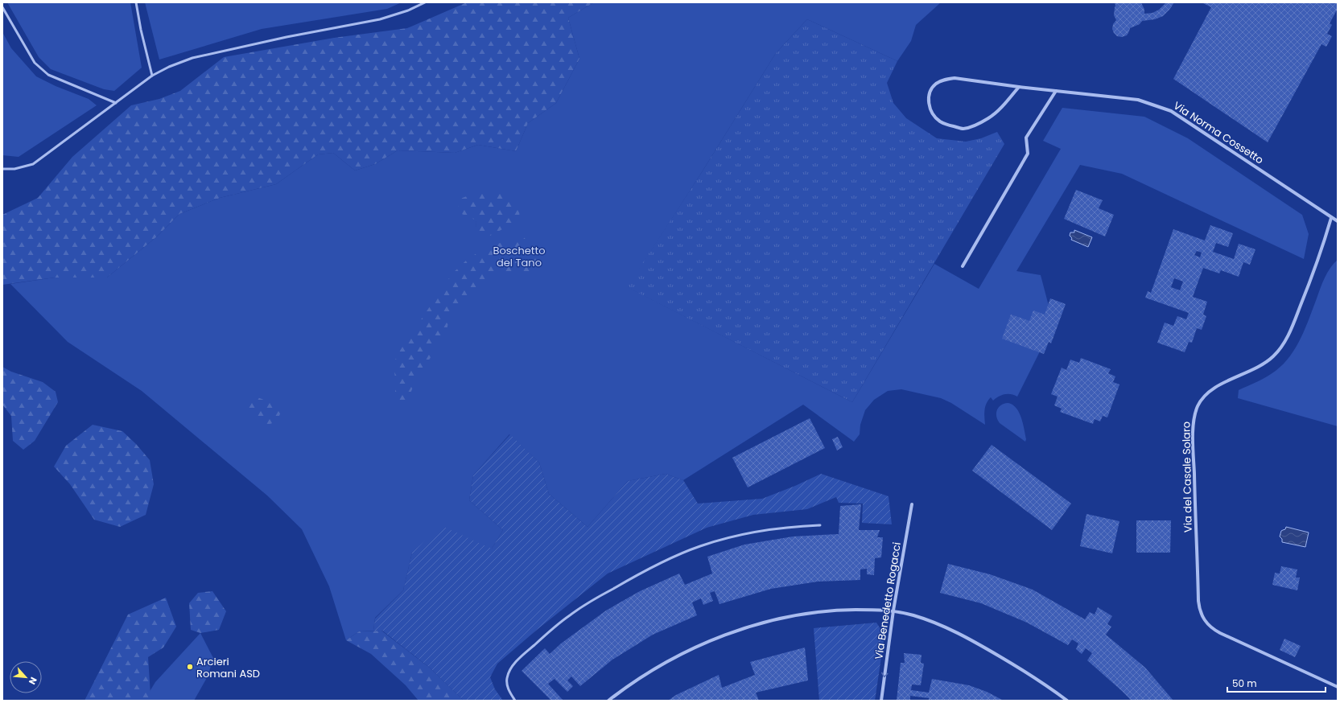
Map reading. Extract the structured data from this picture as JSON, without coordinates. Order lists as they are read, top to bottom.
{
  "streets": {
    "street": ["Via Norma Cossetto", "Via del Casale Solaro", "Via Benedetto Rogacci"]
  },
  "crossings": [
    ["Via Norma Cossetto", "Via del Casale Solaro"]
  ],
  "one_way": ["Via Benedetto Rogacci"],
  "parks": ["Boschetto del Tano"],
  "places": ["Arcieri Romani ASD"],
  "scale_bar": "50 m",
  "north": "bottom right"
}
